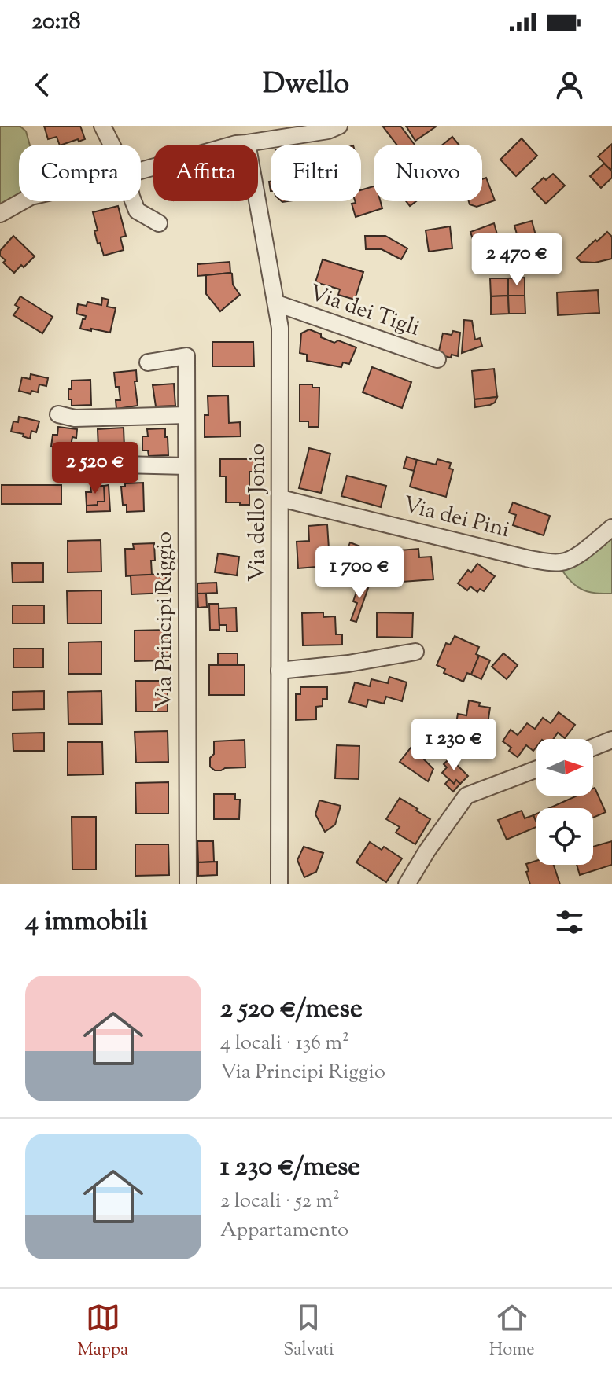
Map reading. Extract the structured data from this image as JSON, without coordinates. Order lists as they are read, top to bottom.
{
  "streets": {
    "street": [
      "Via dei Tigli",
      "Via dello Jonio",
      "Via dei Pini",
      "Via Principi Riggio"
    ]
  },
  "crossings": [
    ["Via dei Tigli", "Via dello Jonio"],
    ["Via dello Jonio", "Via dei Pini"]
  ],
  "north": "right",
  "page": {
    "status": "20:18",
    "header": "Dwello",
    "chip": [
      "Compra",
      "Affitta",
      "Filtri",
      "Nuovo"
    ],
    "price": [
      "2 470 €",
      "2 520 €",
      "1 700 €",
      "1 230 €"
    ],
    "heading": "4 immobili",
    "list": [
      {
        "name": "2 520 €/mese",
        "note": "4 locali · 136 m² · Via Principi Riggio"
      },
      {
        "name": "1 230 €/mese",
        "note": "2 locali · 52 m² · Appartamento"
      }
    ],
    "tabs": ["Mappa", "Salvati", "Home"]
  }
}
